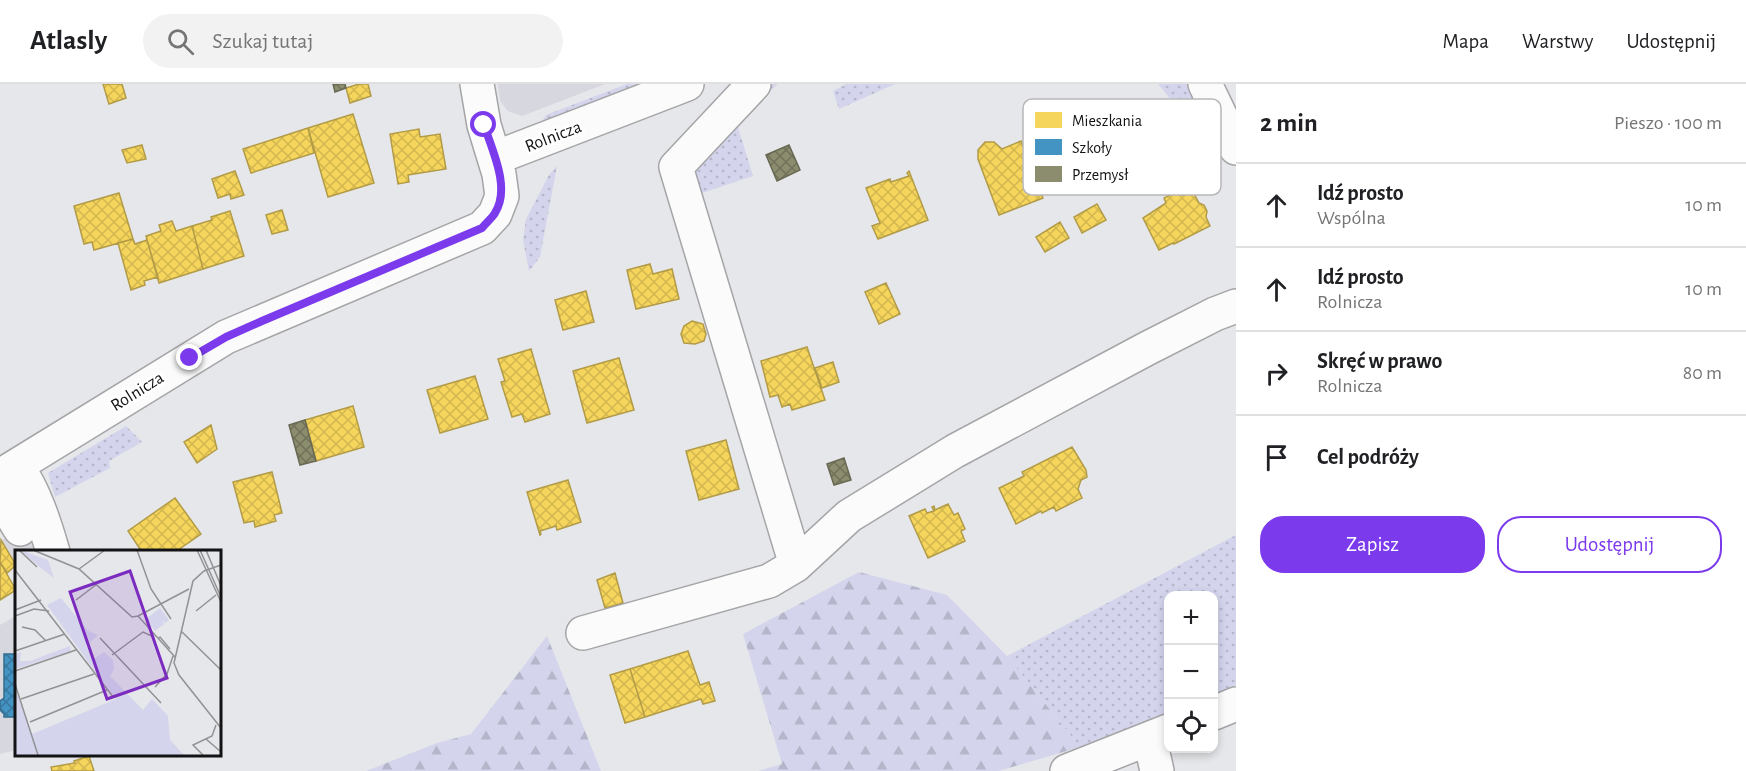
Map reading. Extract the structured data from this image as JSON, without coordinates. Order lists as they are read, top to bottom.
{
  "streets": {
    "street": ["Rolnicza"]
  },
  "legend": ["Mieszkania", "Szkoły", "Przemysł"],
  "page": {
    "header": "Atlasly",
    "search": "Szukaj tutaj",
    "nav": ["Mapa", "Warstwy", "Udostępnij"],
    "heading": ["2 min", "Pieszo · 100 m"],
    "list": [
      ["Idź prosto", "Wspólna", "10 m"],
      ["Idź prosto", "Rolnicza", "10 m"],
      ["Skręć w prawo", "Rolnicza", "80 m"],
      "Cel podróży"
    ],
    "buttons": ["Zapisz", "Udostępnij"],
    "map_buttons": ["+", "−"]
  }
}
